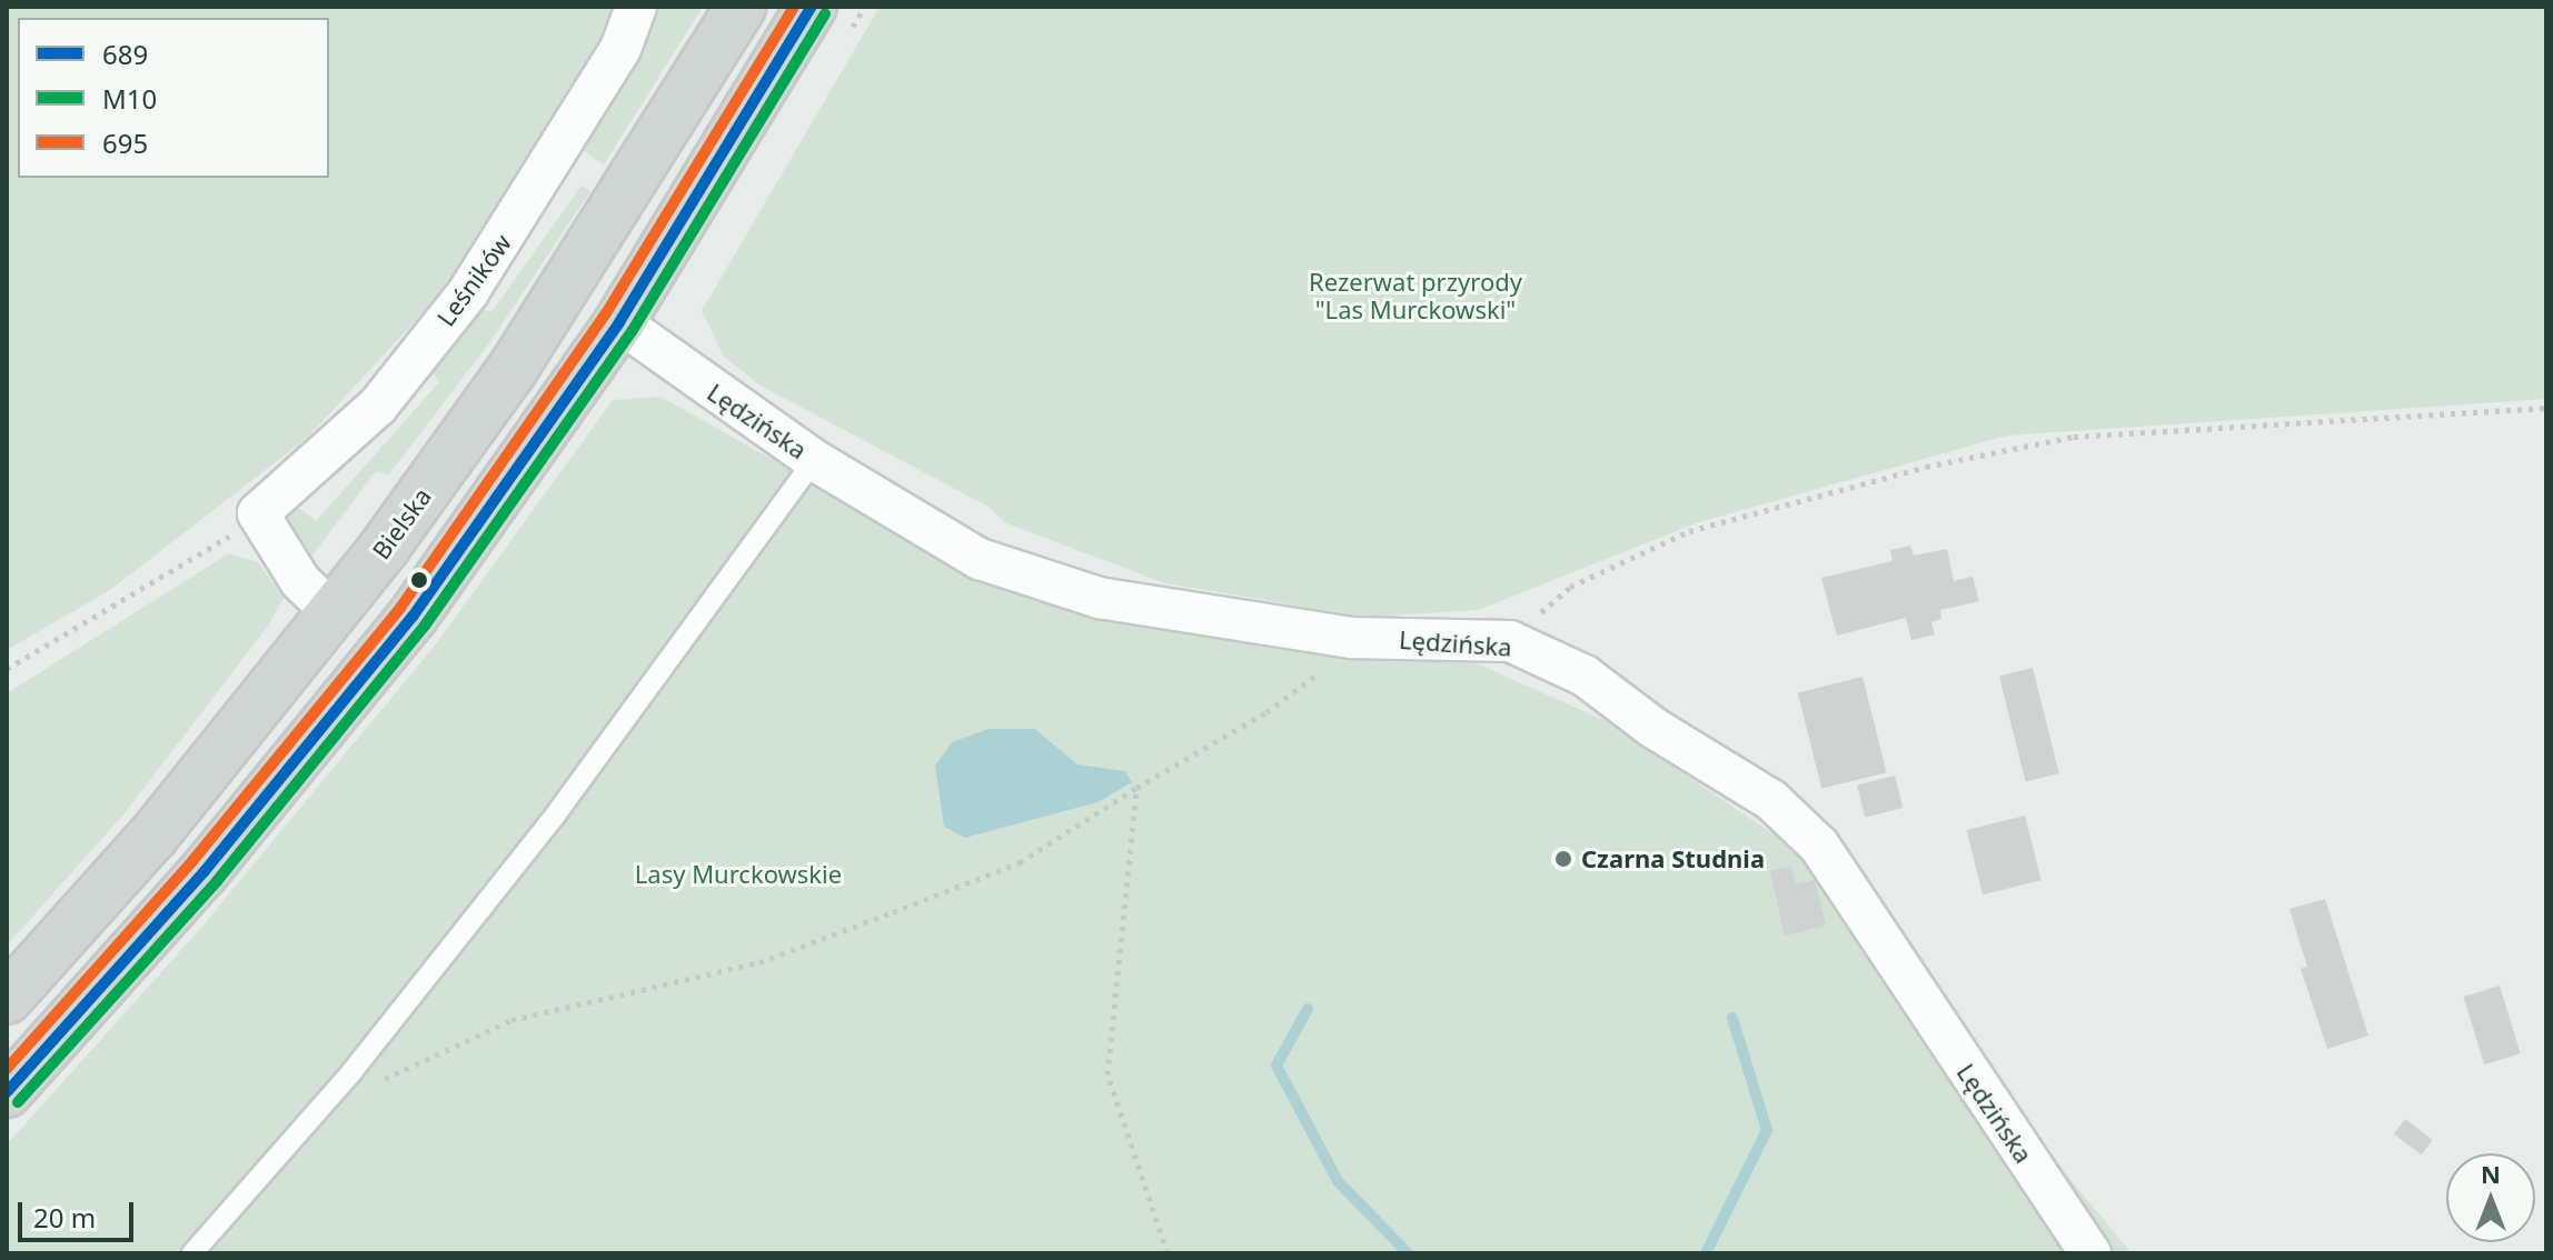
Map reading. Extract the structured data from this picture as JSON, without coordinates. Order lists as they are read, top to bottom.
{
  "streets": {
    "main road": ["Bielska"],
    "street": ["Leśników", "Lędzińska"]
  },
  "parks": ["Rezerwat przyrody \"Las Murckowski\"", "Lasy Murckowskie"],
  "places": ["Czarna Studnia"],
  "lines": ["transit line 689", "transit line 695", "transit line M10"],
  "legend": ["689", "M10", "695"],
  "scale_bar": "20 m",
  "north": "top"
}
